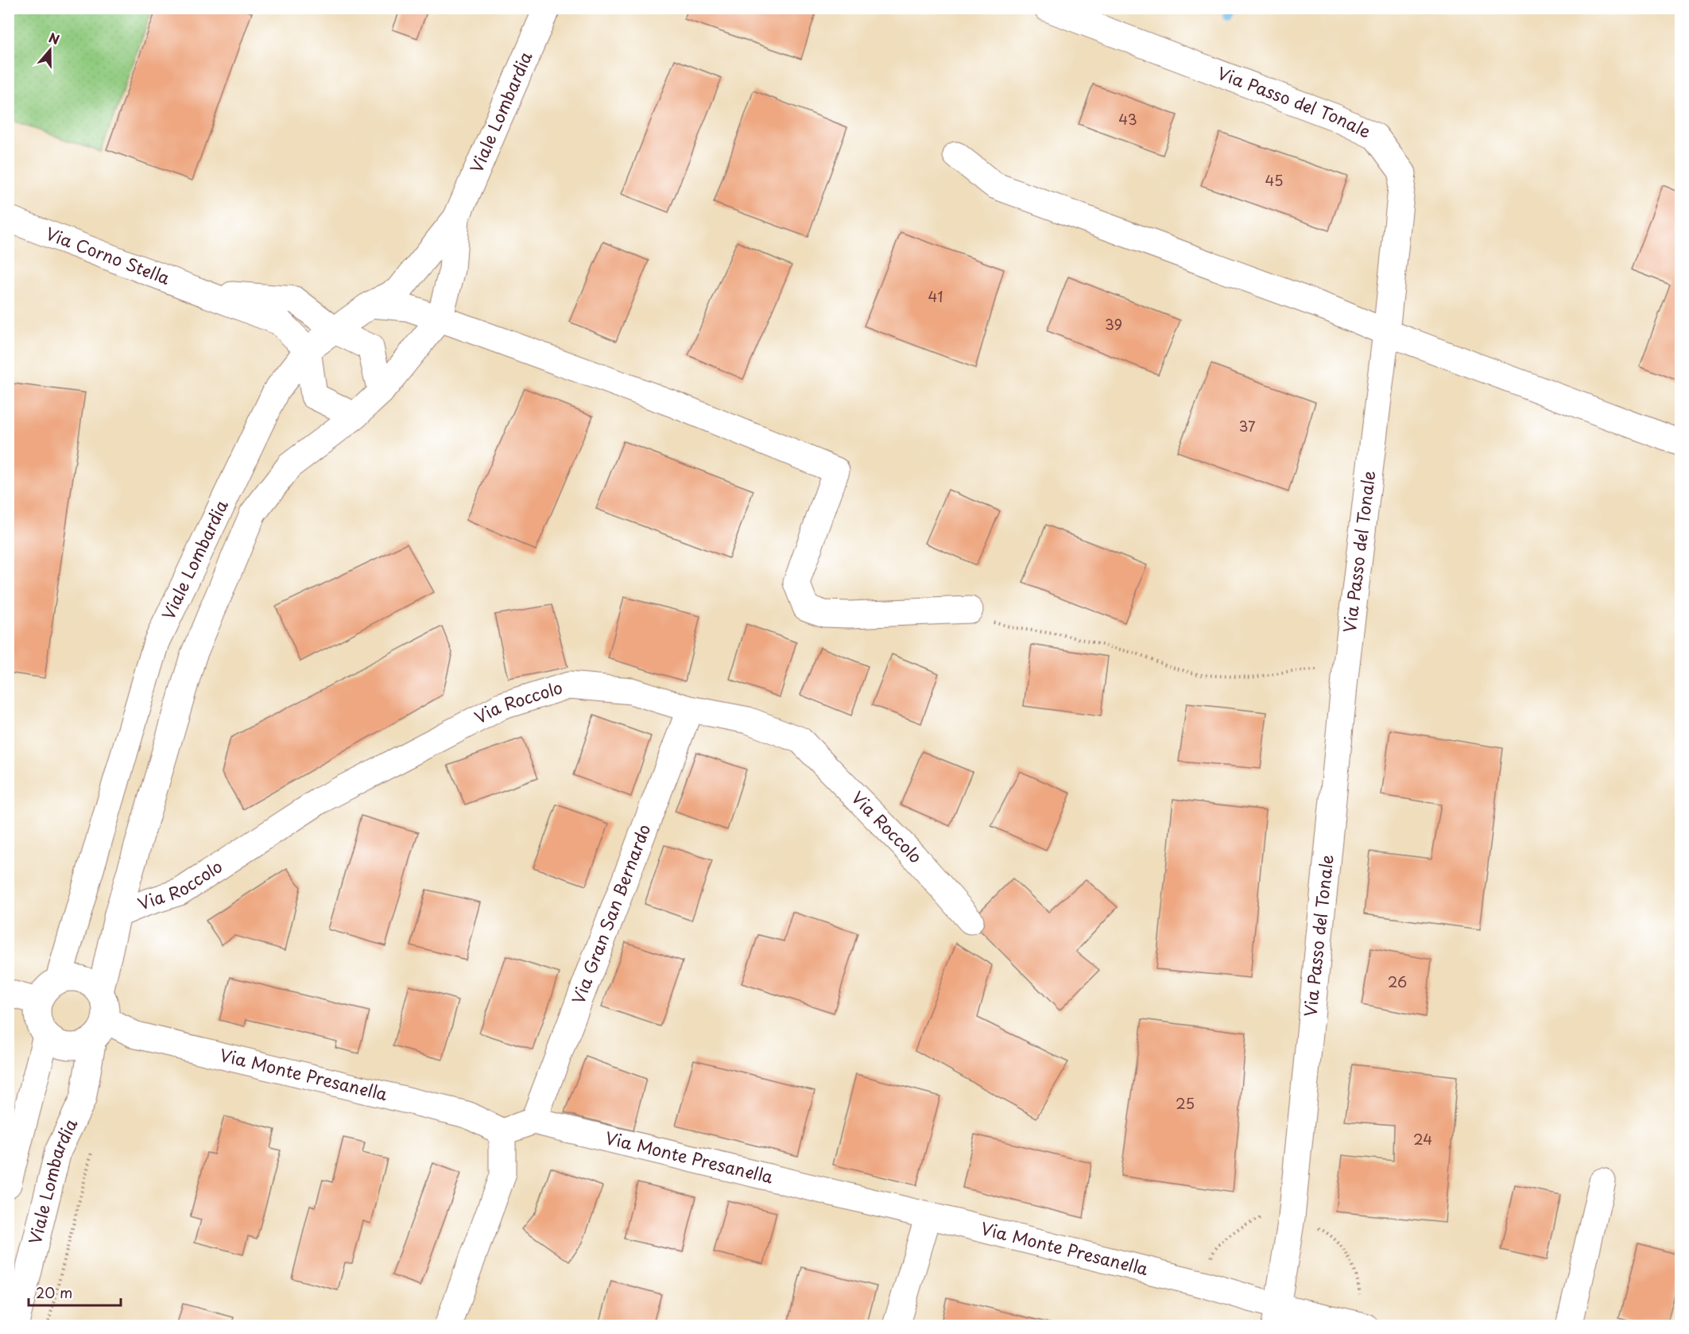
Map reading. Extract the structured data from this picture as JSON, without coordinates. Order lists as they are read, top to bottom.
{
  "streets": {
    "street": [
      "Via Passo del Tonale",
      "Viale Lombardia",
      "Via Corno Stella",
      "Via Roccolo",
      "Via Gran San Bernardo",
      "Via Monte Presanella"
    ]
  },
  "crossings": [
    ["Via Passo del Tonale", "Via Monte Presanella"],
    ["Viale Lombardia", "Via Corno Stella"],
    ["Viale Lombardia", "Via Roccolo"],
    ["Viale Lombardia", "Via Monte Presanella"],
    ["Via Roccolo", "Via Gran San Bernardo"],
    ["Via Gran San Bernardo", "Via Monte Presanella"]
  ],
  "house_numbers": [
    "43",
    "45",
    "41",
    "39",
    "37",
    "26",
    "25",
    "24"
  ],
  "scale_bar": "20 m",
  "north": "top"
}
